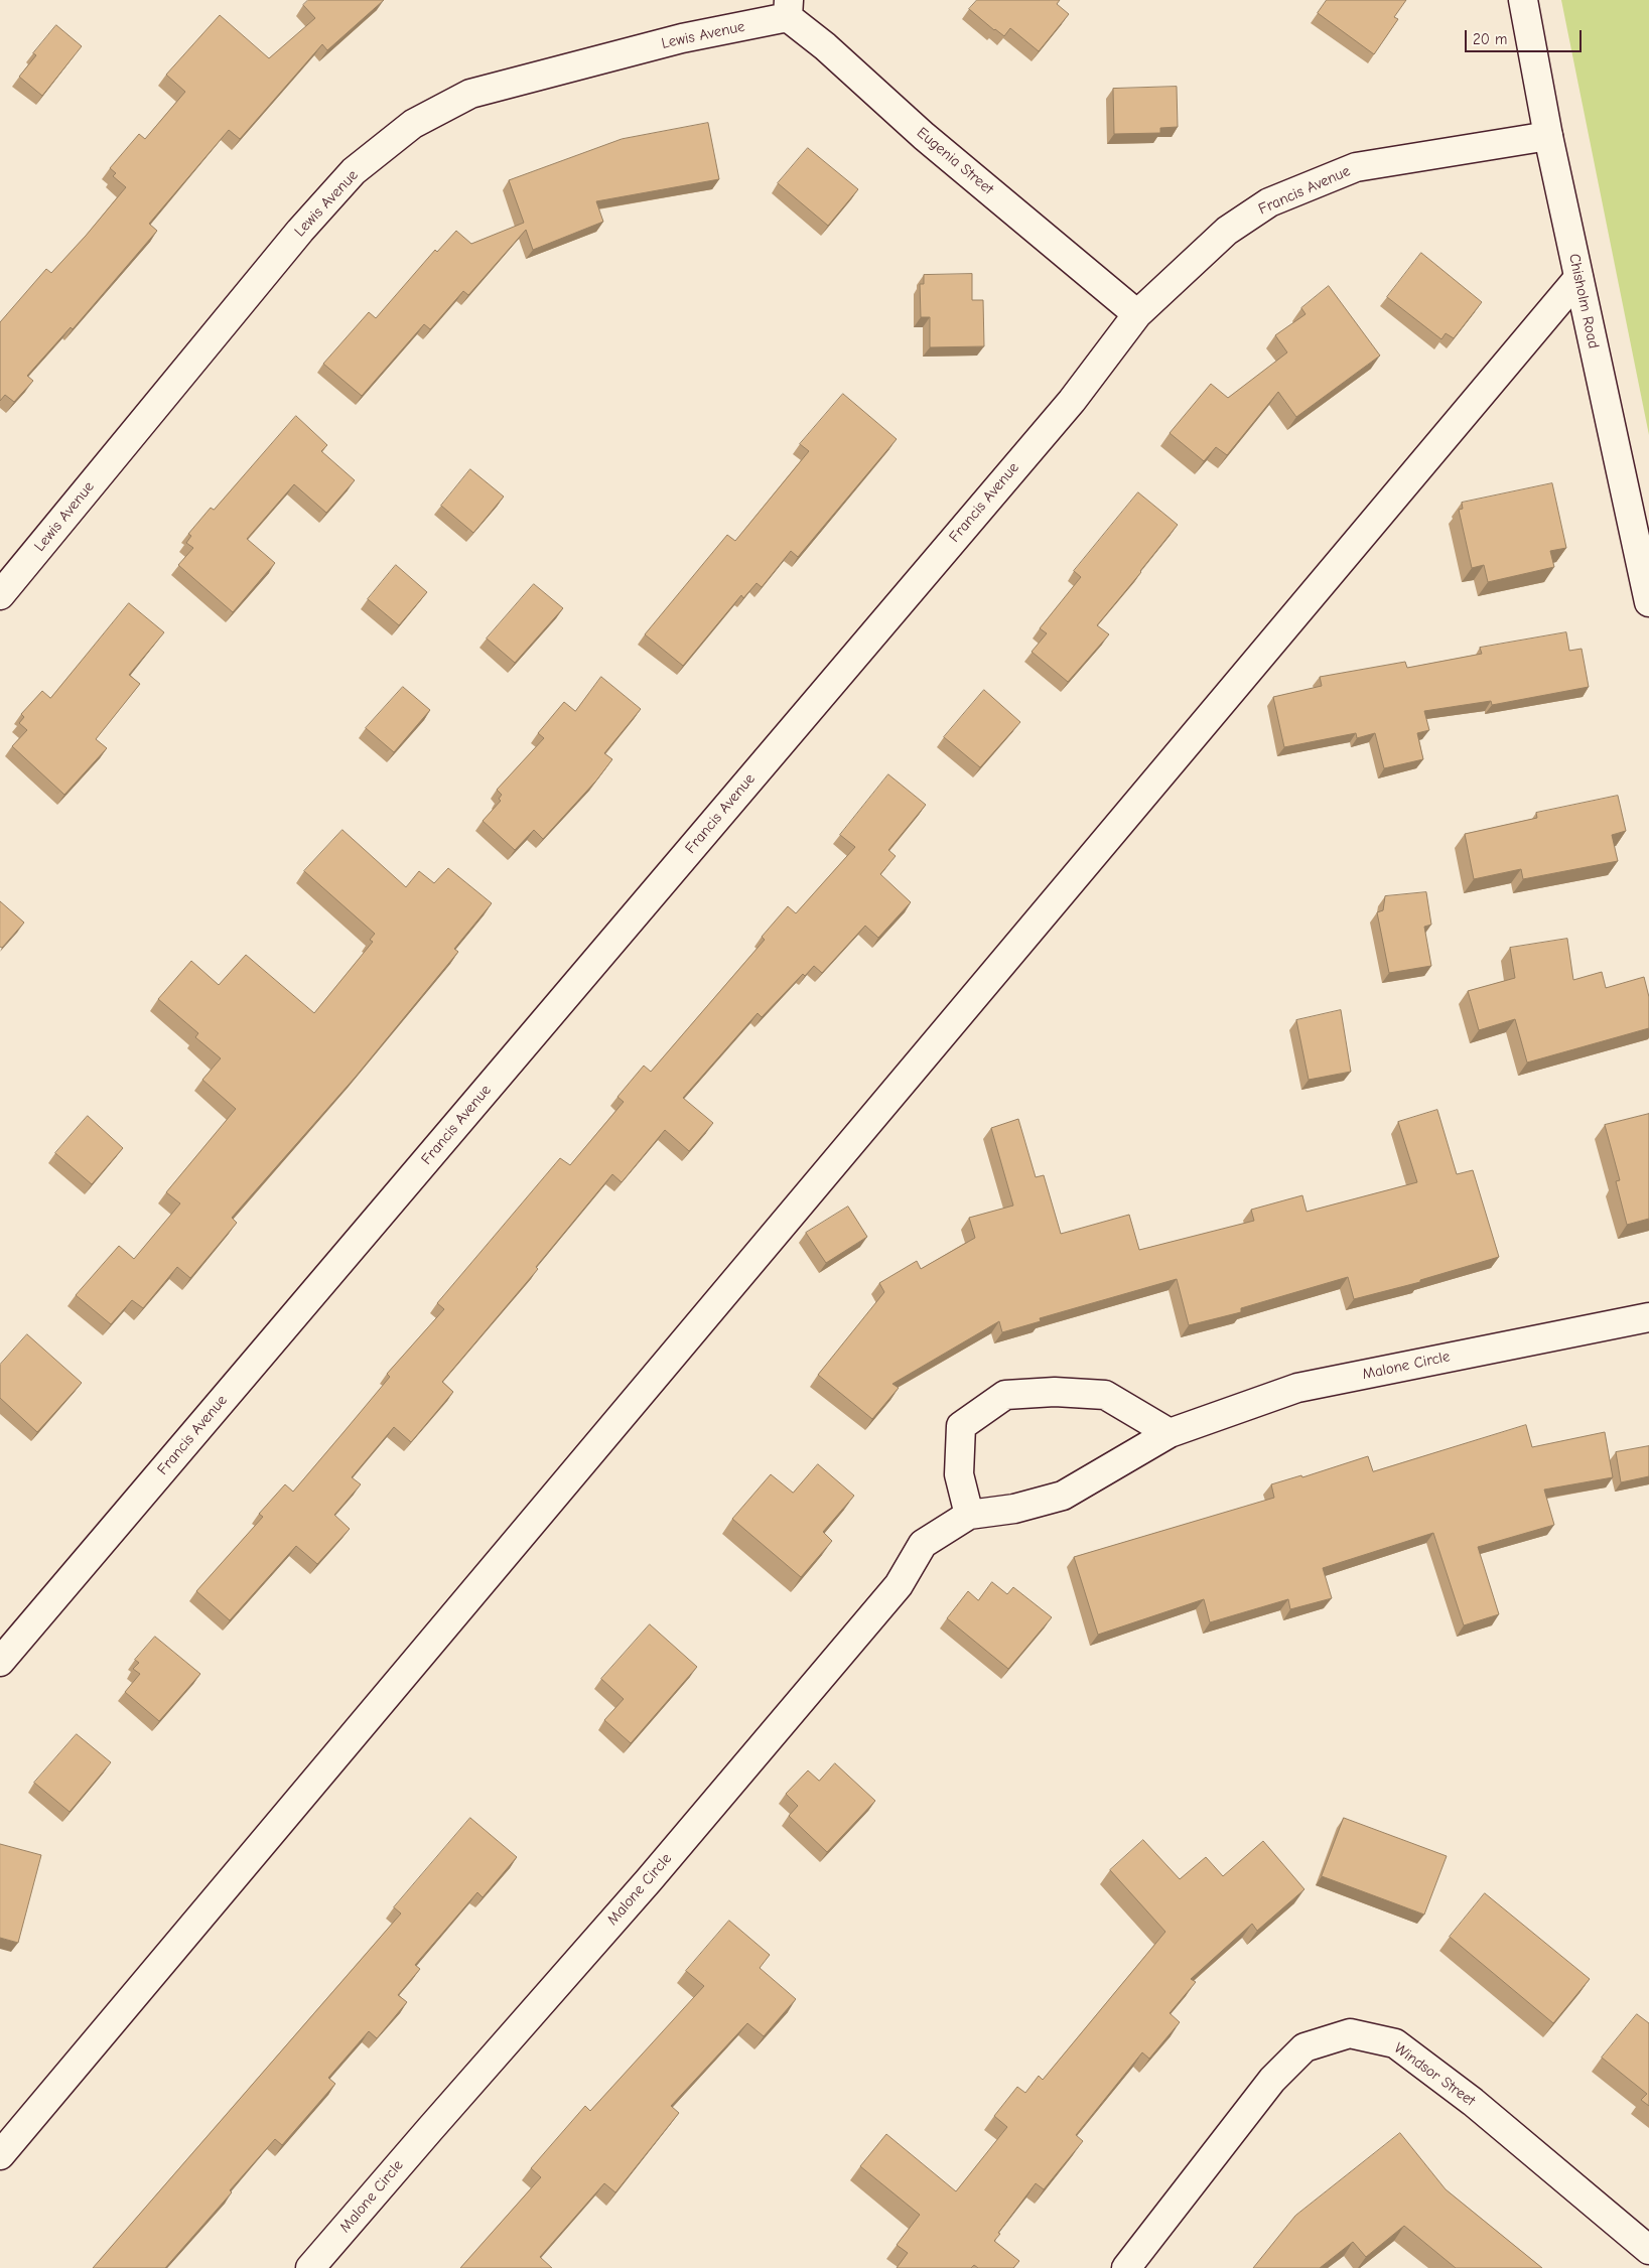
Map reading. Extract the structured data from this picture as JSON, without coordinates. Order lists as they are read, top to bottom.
{
  "streets": {
    "street": [
      "Lewis Avenue",
      "Eugenia Street",
      "Francis Avenue",
      "Chisholm Road",
      "Malone Circle",
      "Windsor Street"
    ]
  },
  "crossings": [
    ["Lewis Avenue", "Eugenia Street"],
    ["Eugenia Street", "Francis Avenue"],
    ["Francis Avenue", "Chisholm Road"]
  ],
  "scale_bar": "20 m"
}
